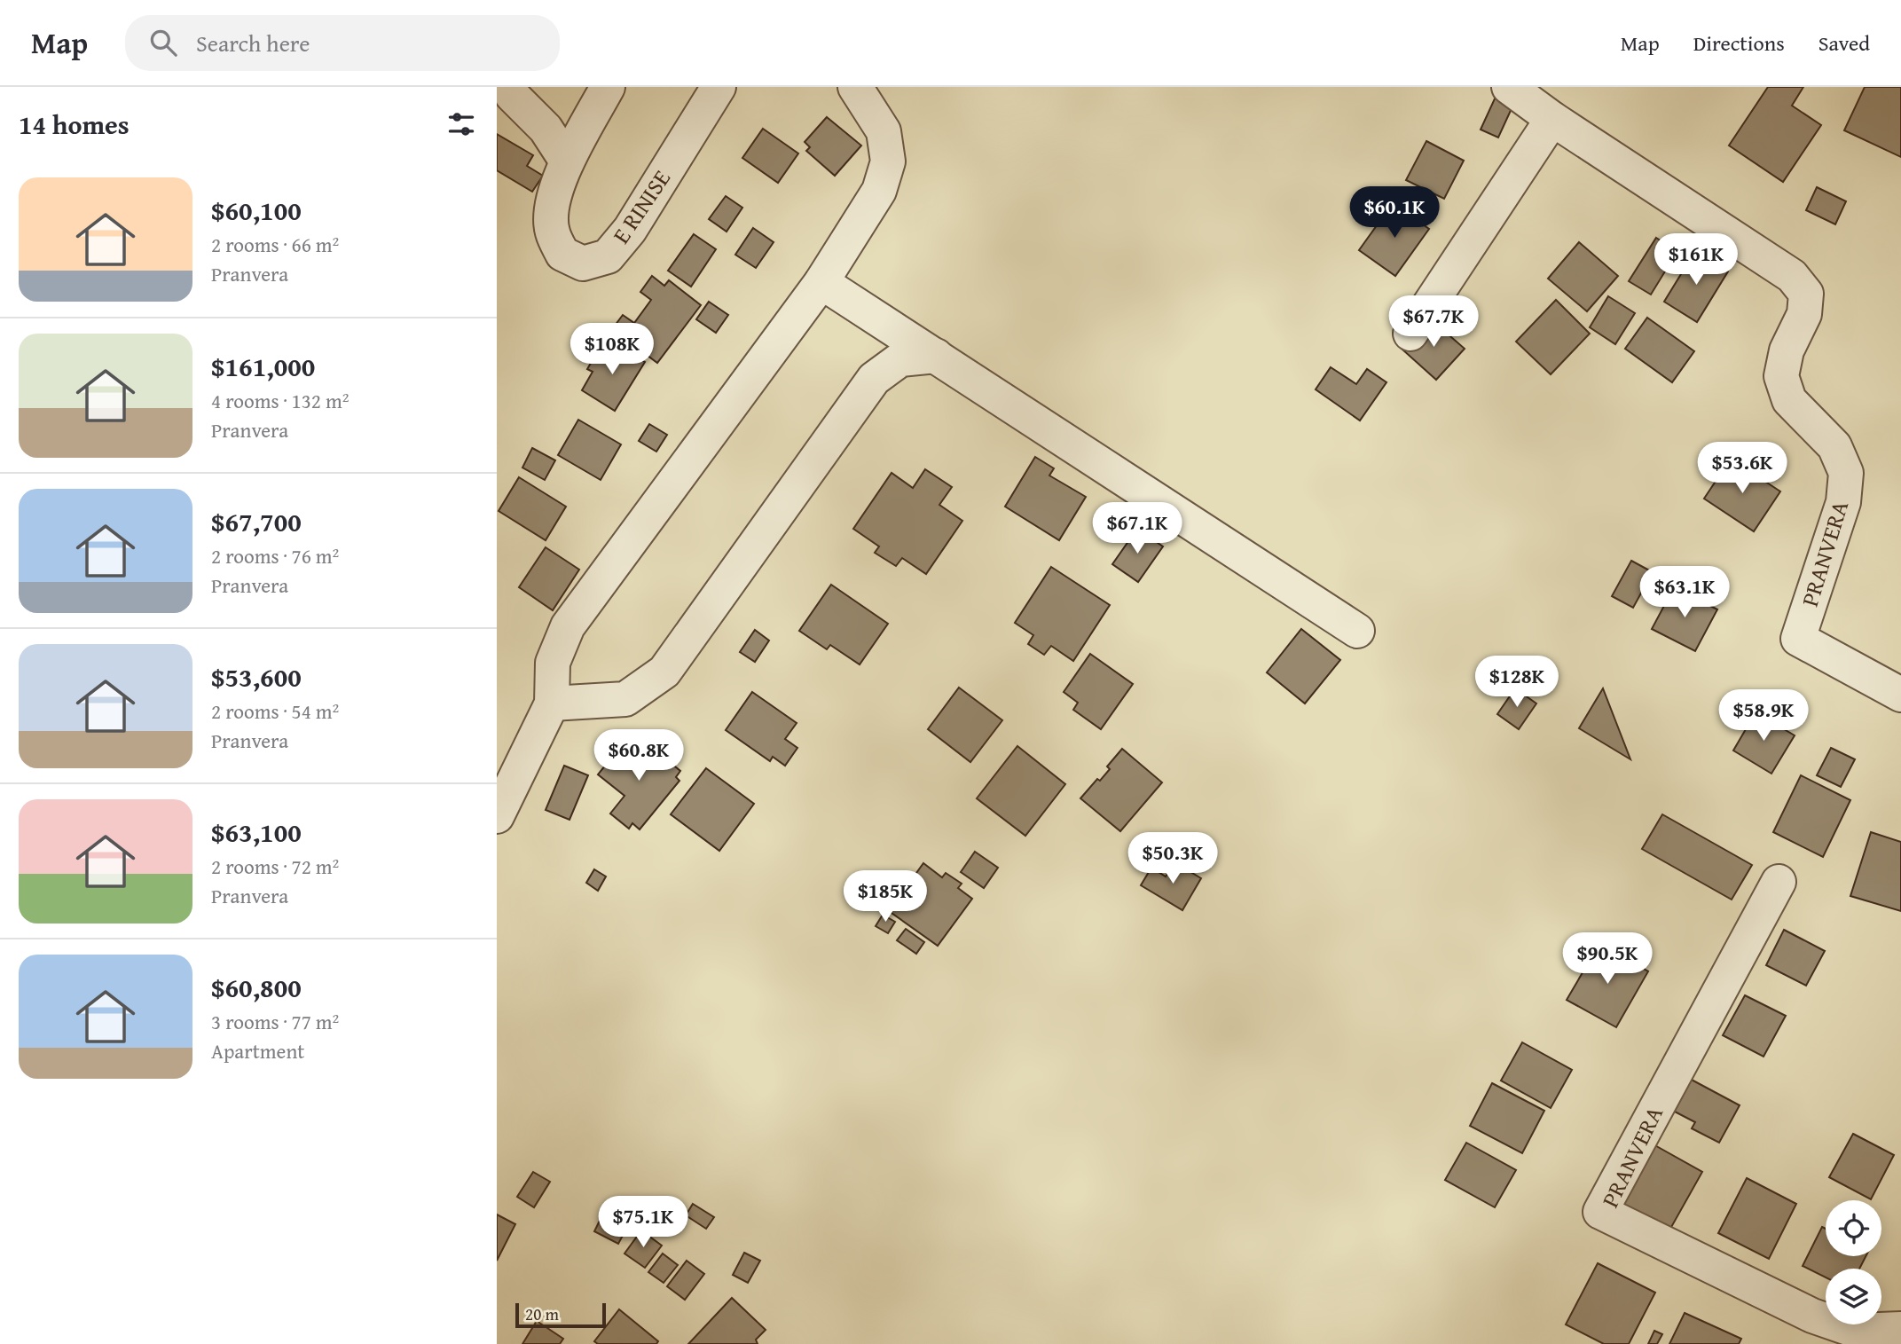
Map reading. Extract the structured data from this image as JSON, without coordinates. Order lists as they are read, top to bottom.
{
  "streets": {
    "street": ["E RINISE", "PRANVERA"]
  },
  "scale_bar": "20 m",
  "page": {
    "header": "Map",
    "search": "Search here",
    "nav": ["Map", "Directions", "Saved"],
    "heading": "14 homes",
    "list": [
      {
        "name": "$60,100",
        "note": "2 rooms · 66 m² · Pranvera"
      },
      {
        "name": "$161,000",
        "note": "4 rooms · 132 m² · Pranvera"
      },
      {
        "name": "$67,700",
        "note": "2 rooms · 76 m² · Pranvera"
      },
      {
        "name": "$53,600",
        "note": "2 rooms · 54 m² · Pranvera"
      },
      {
        "name": "$63,100",
        "note": "2 rooms · 72 m² · Pranvera"
      },
      {
        "name": "$60,800",
        "note": "3 rooms · 77 m² · Apartment"
      }
    ],
    "price": [
      "$60.1K",
      "$161K",
      "$67.7K",
      "$108K",
      "$53.6K",
      "$67.1K",
      "$63.1K",
      "$128K",
      "$58.9K",
      "$60.8K",
      "$50.3K",
      "$185K",
      "$90.5K",
      "$75.1K"
    ],
    "scale": "20 m"
  }
}
